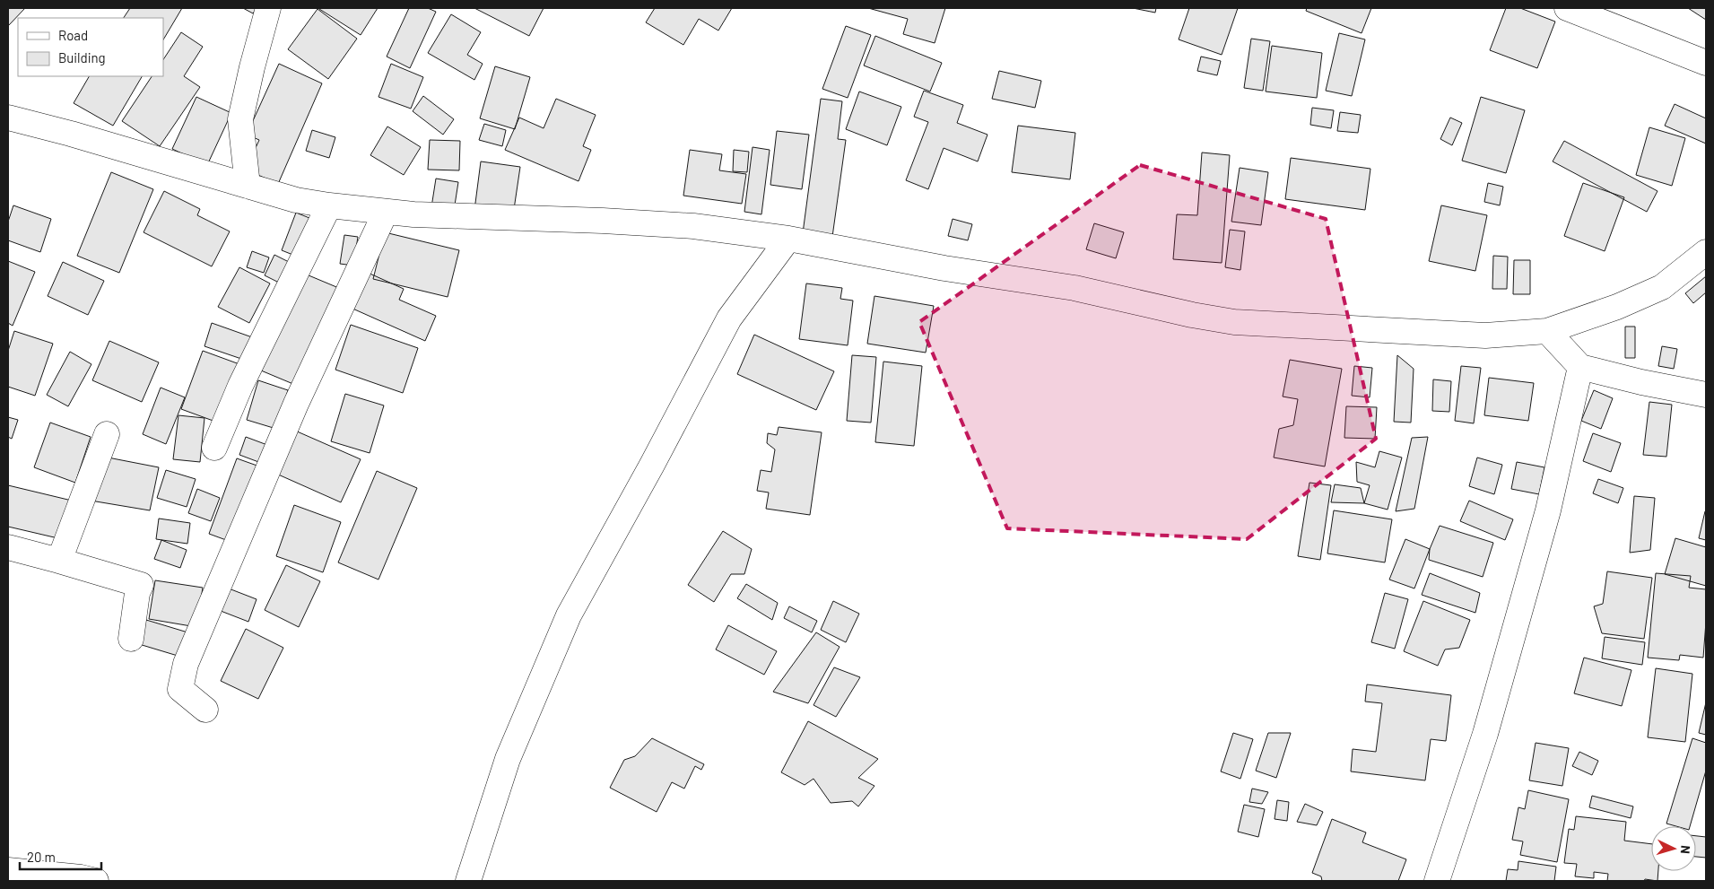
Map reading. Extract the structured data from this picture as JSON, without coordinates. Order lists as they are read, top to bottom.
{
  "legend": ["Road", "Building"],
  "scale_bar": "20 m",
  "north": "right"
}
